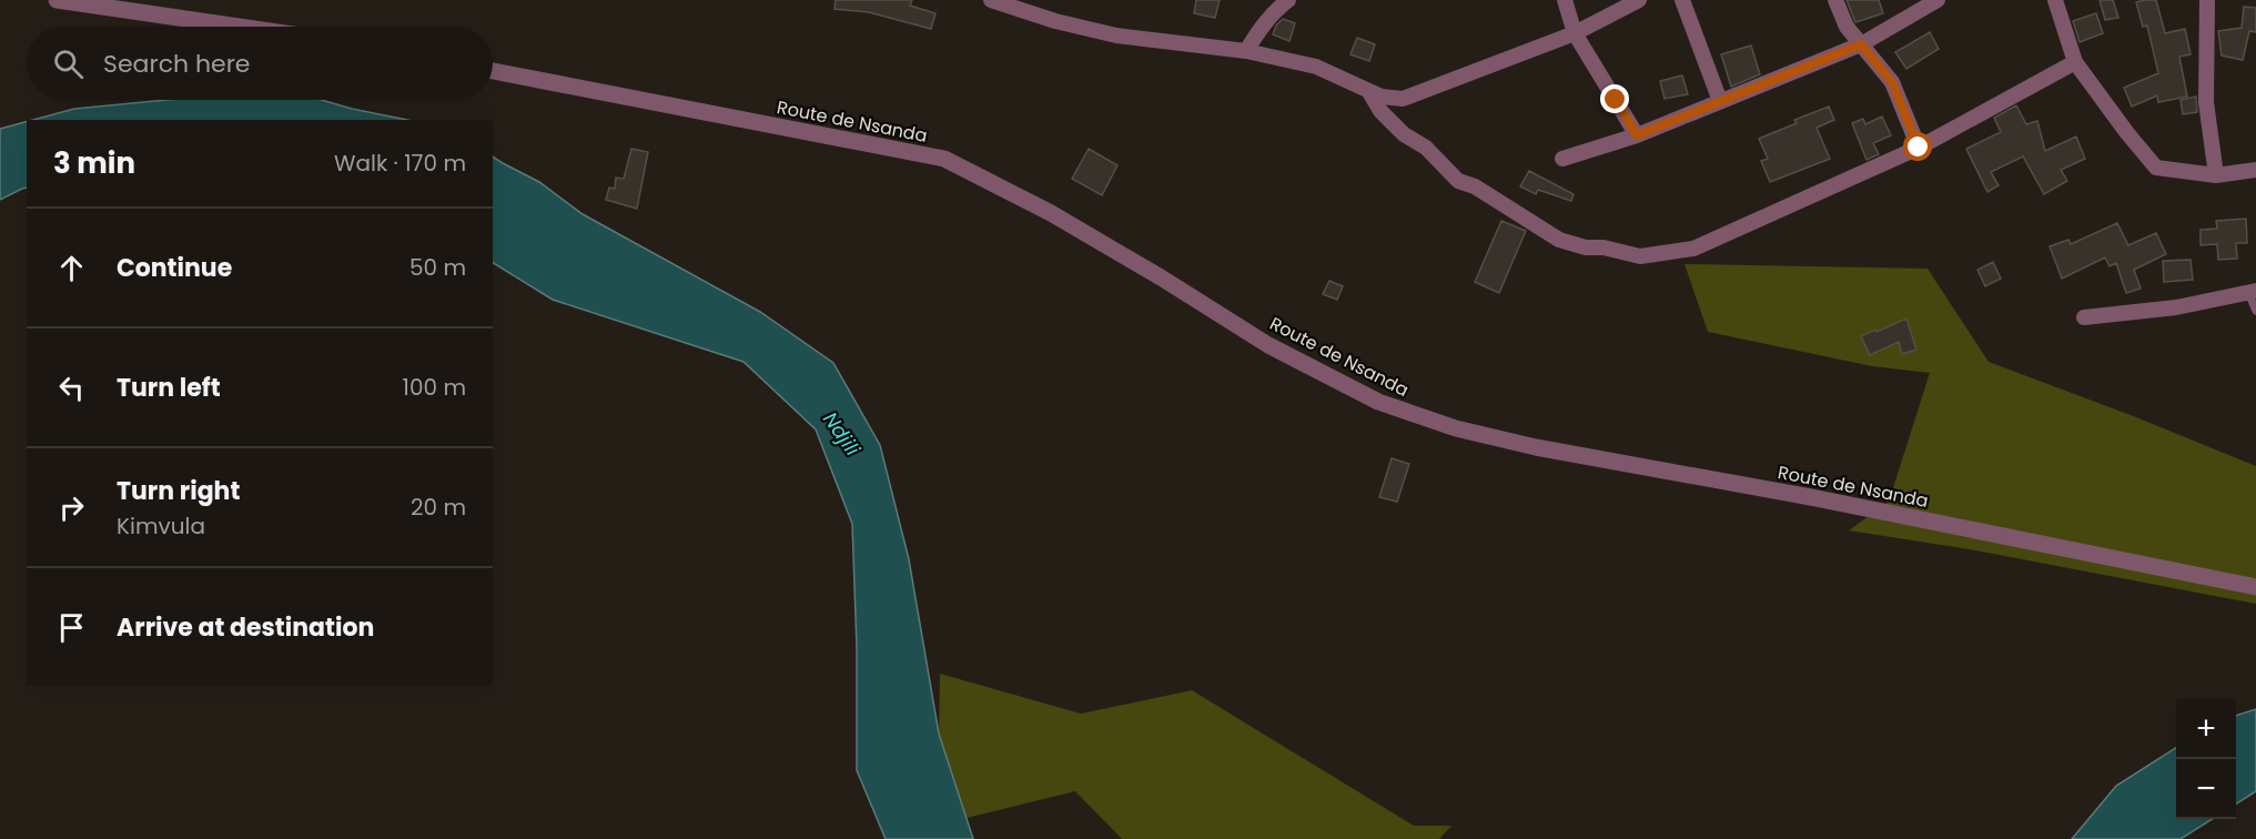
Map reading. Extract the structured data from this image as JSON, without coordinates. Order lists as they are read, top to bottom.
{
  "streets": {
    "street": ["Route de Nsanda"]
  },
  "water": ["Ndjili"],
  "page": {
    "search": "Search here",
    "heading": ["3 min", "Walk · 170 m"],
    "list": [
      ["Continue", "50 m"],
      ["Turn left", "100 m"],
      ["Turn right", "Kimvula", "20 m"],
      "Arrive at destination"
    ],
    "map_buttons": ["+", "−"]
  }
}
